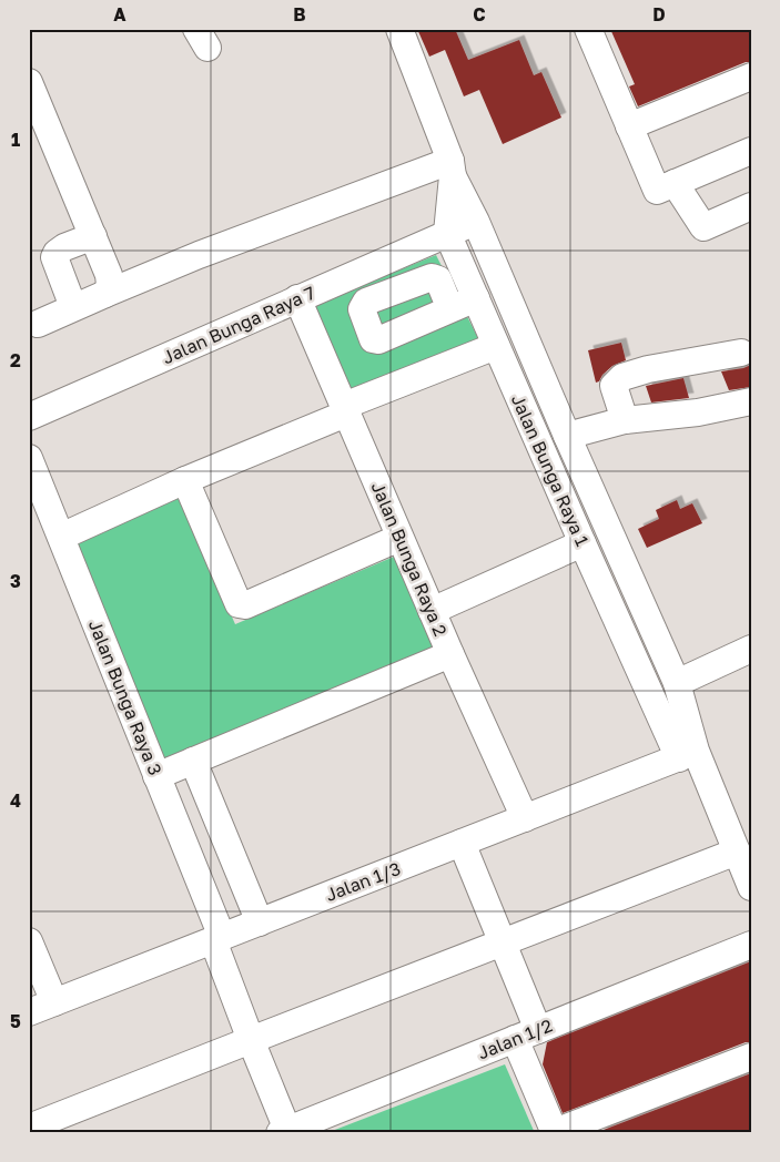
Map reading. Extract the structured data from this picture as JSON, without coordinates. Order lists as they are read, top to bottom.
{
  "streets": {
    "street": [
      "Jalan Bunga Raya 7",
      "Jalan Bunga Raya 1",
      "Jalan Bunga Raya 2",
      "Jalan Bunga Raya 3",
      "Jalan 1/3",
      "Jalan 1/2"
    ]
  },
  "crossings": [
    ["Jalan Bunga Raya 7", "Jalan Bunga Raya 1"],
    ["Jalan Bunga Raya 7", "Jalan Bunga Raya 2"],
    ["Jalan Bunga Raya 1", "Jalan 1/3"],
    ["Jalan Bunga Raya 2", "Jalan 1/3"],
    ["Jalan Bunga Raya 3", "Jalan 1/3"],
    ["Jalan Bunga Raya 3", "Jalan 1/2"]
  ],
  "grid": {
    "columns": [
      "A",
      "B",
      "C",
      "D"
    ],
    "rows": [
      "1",
      "2",
      "3",
      "4",
      "5"
    ]
  }
}
